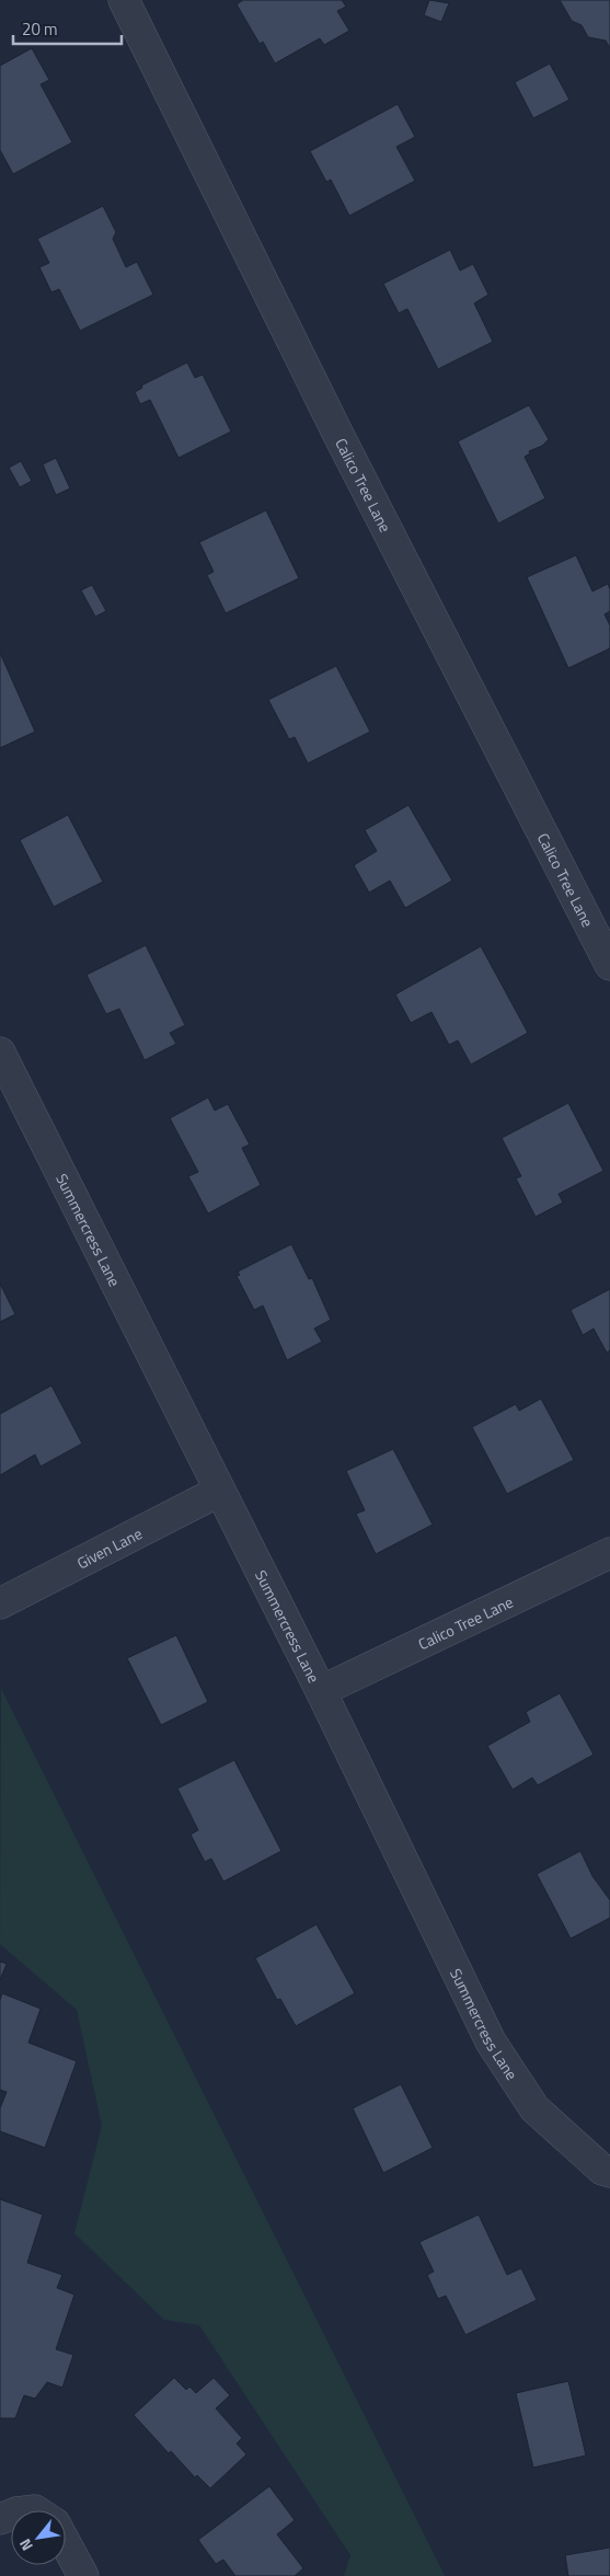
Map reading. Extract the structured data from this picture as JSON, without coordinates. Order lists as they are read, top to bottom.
{
  "streets": {
    "street": ["Calico Tree Lane", "Summercress Lane", "Given Lane"]
  },
  "crossings": [
    ["Calico Tree Lane", "Summercress Lane"],
    ["Summercress Lane", "Given Lane"]
  ],
  "scale_bar": "20 m",
  "north": "bottom left"
}
